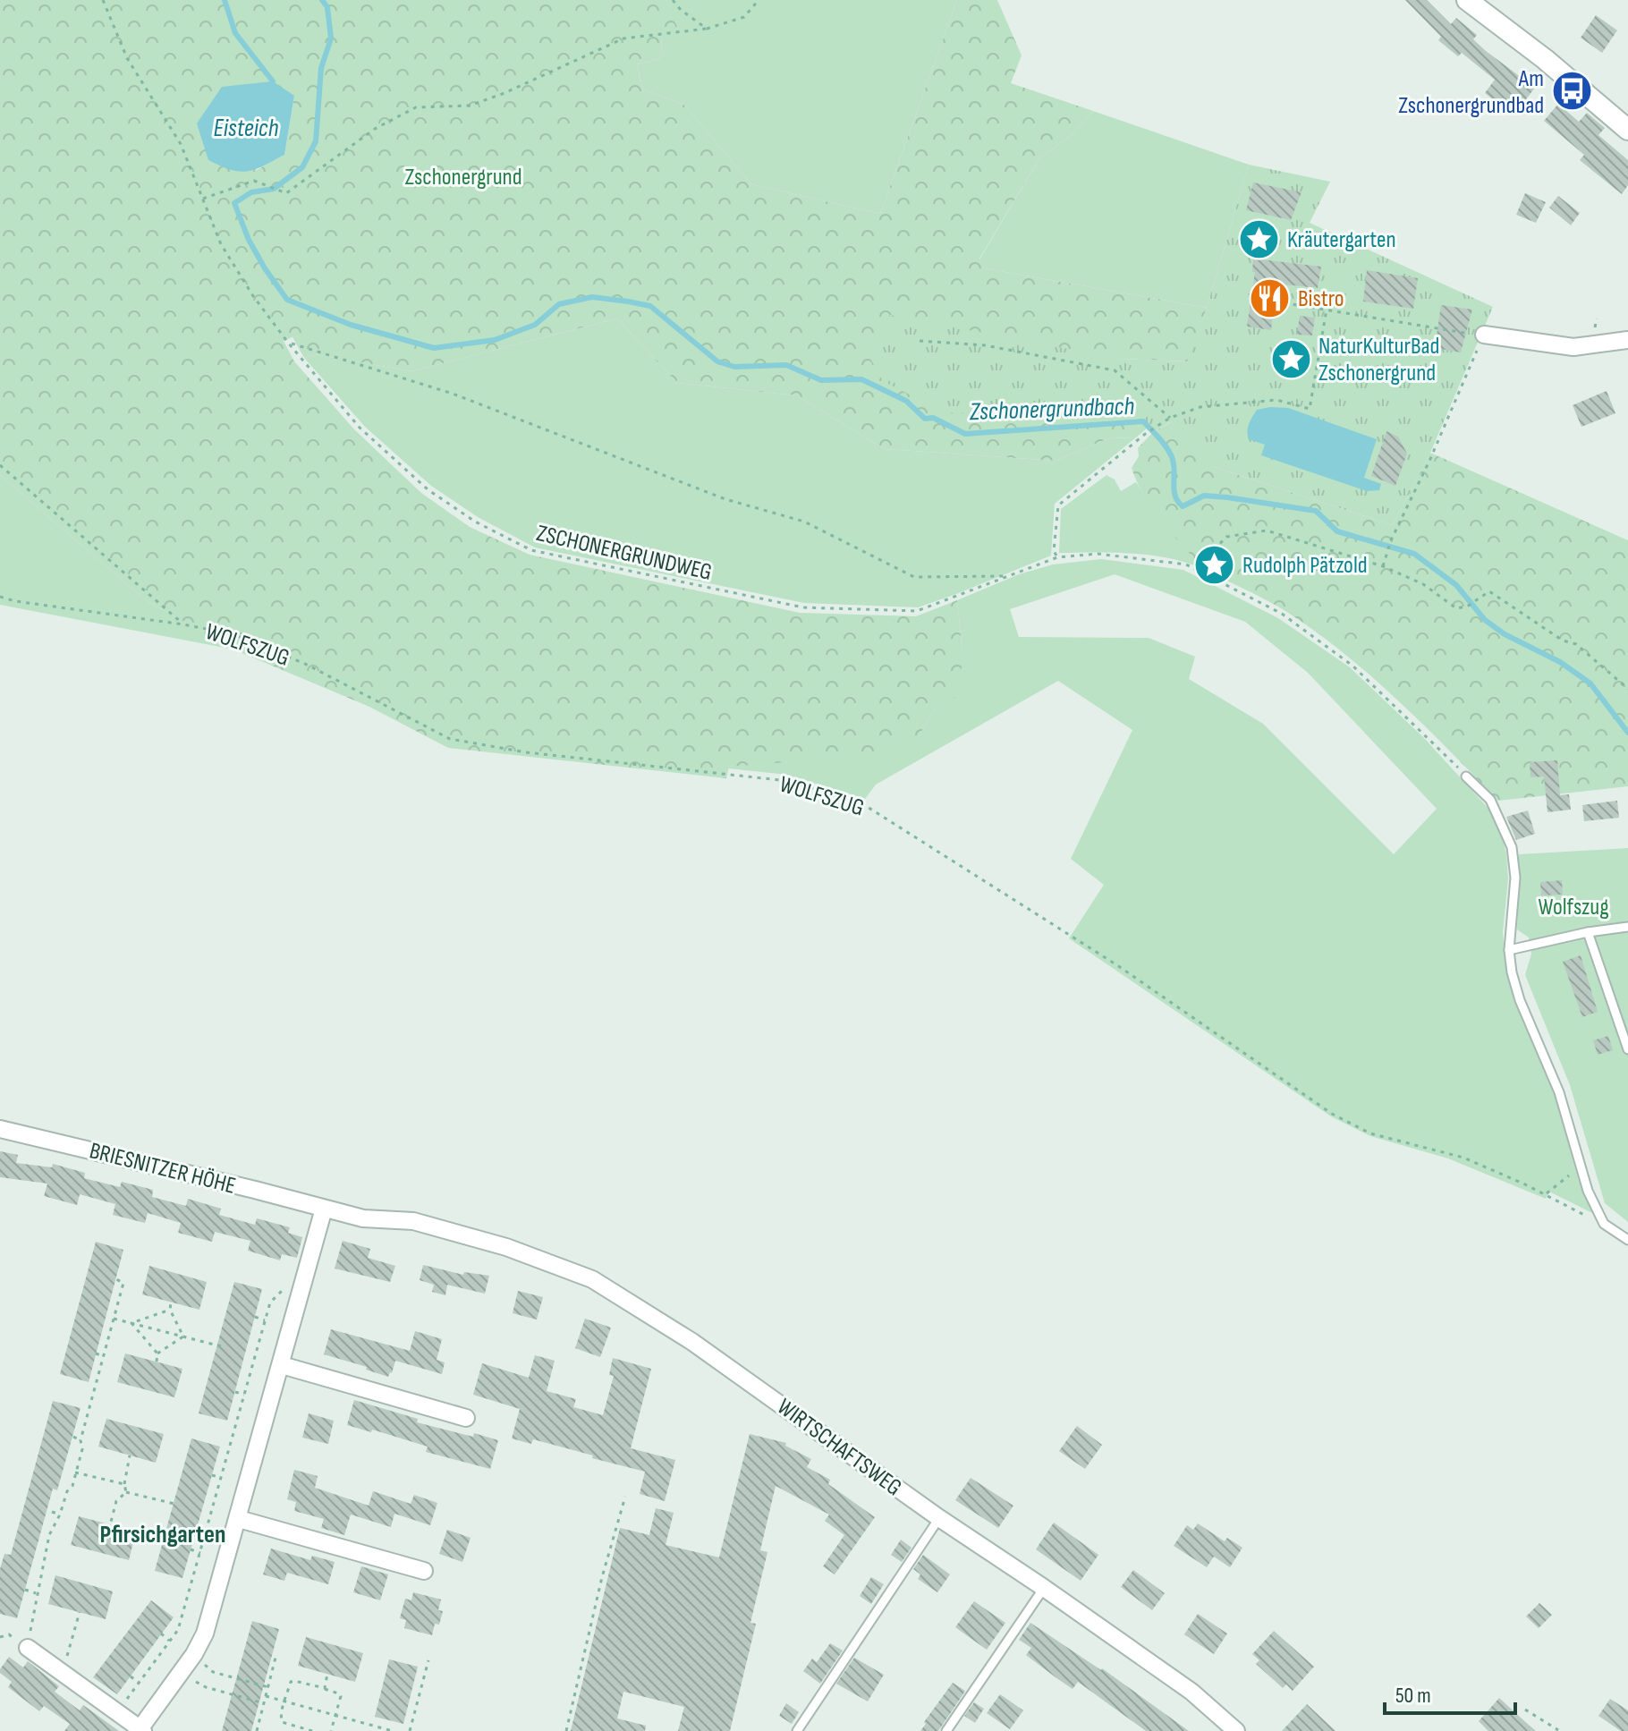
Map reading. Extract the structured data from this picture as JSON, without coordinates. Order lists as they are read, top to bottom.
{
  "streets": {
    "street": ["BRIESNITZER HÖHE", "WIRTSCHAFTSWEG"],
    "path": ["ZSCHONERGRUNDWEG", "WOLFSZUG"]
  },
  "crossings": [
    ["BRIESNITZER HÖHE", "WIRTSCHAFTSWEG"]
  ],
  "districts": ["Pfirsichgarten"],
  "water": ["Eisteich", "Zschonergrundbach"],
  "parks": ["Zschonergrund", "Wolfszug"],
  "places": {
    "bus stop": ["Am Zschonergrundbad"],
    "place": ["Kräutergarten", "NaturKulturBad Zschonergrund", "Rudolph Pätzold"],
    "restaurant": ["Bistro"]
  },
  "scale_bar": "50 m"
}
